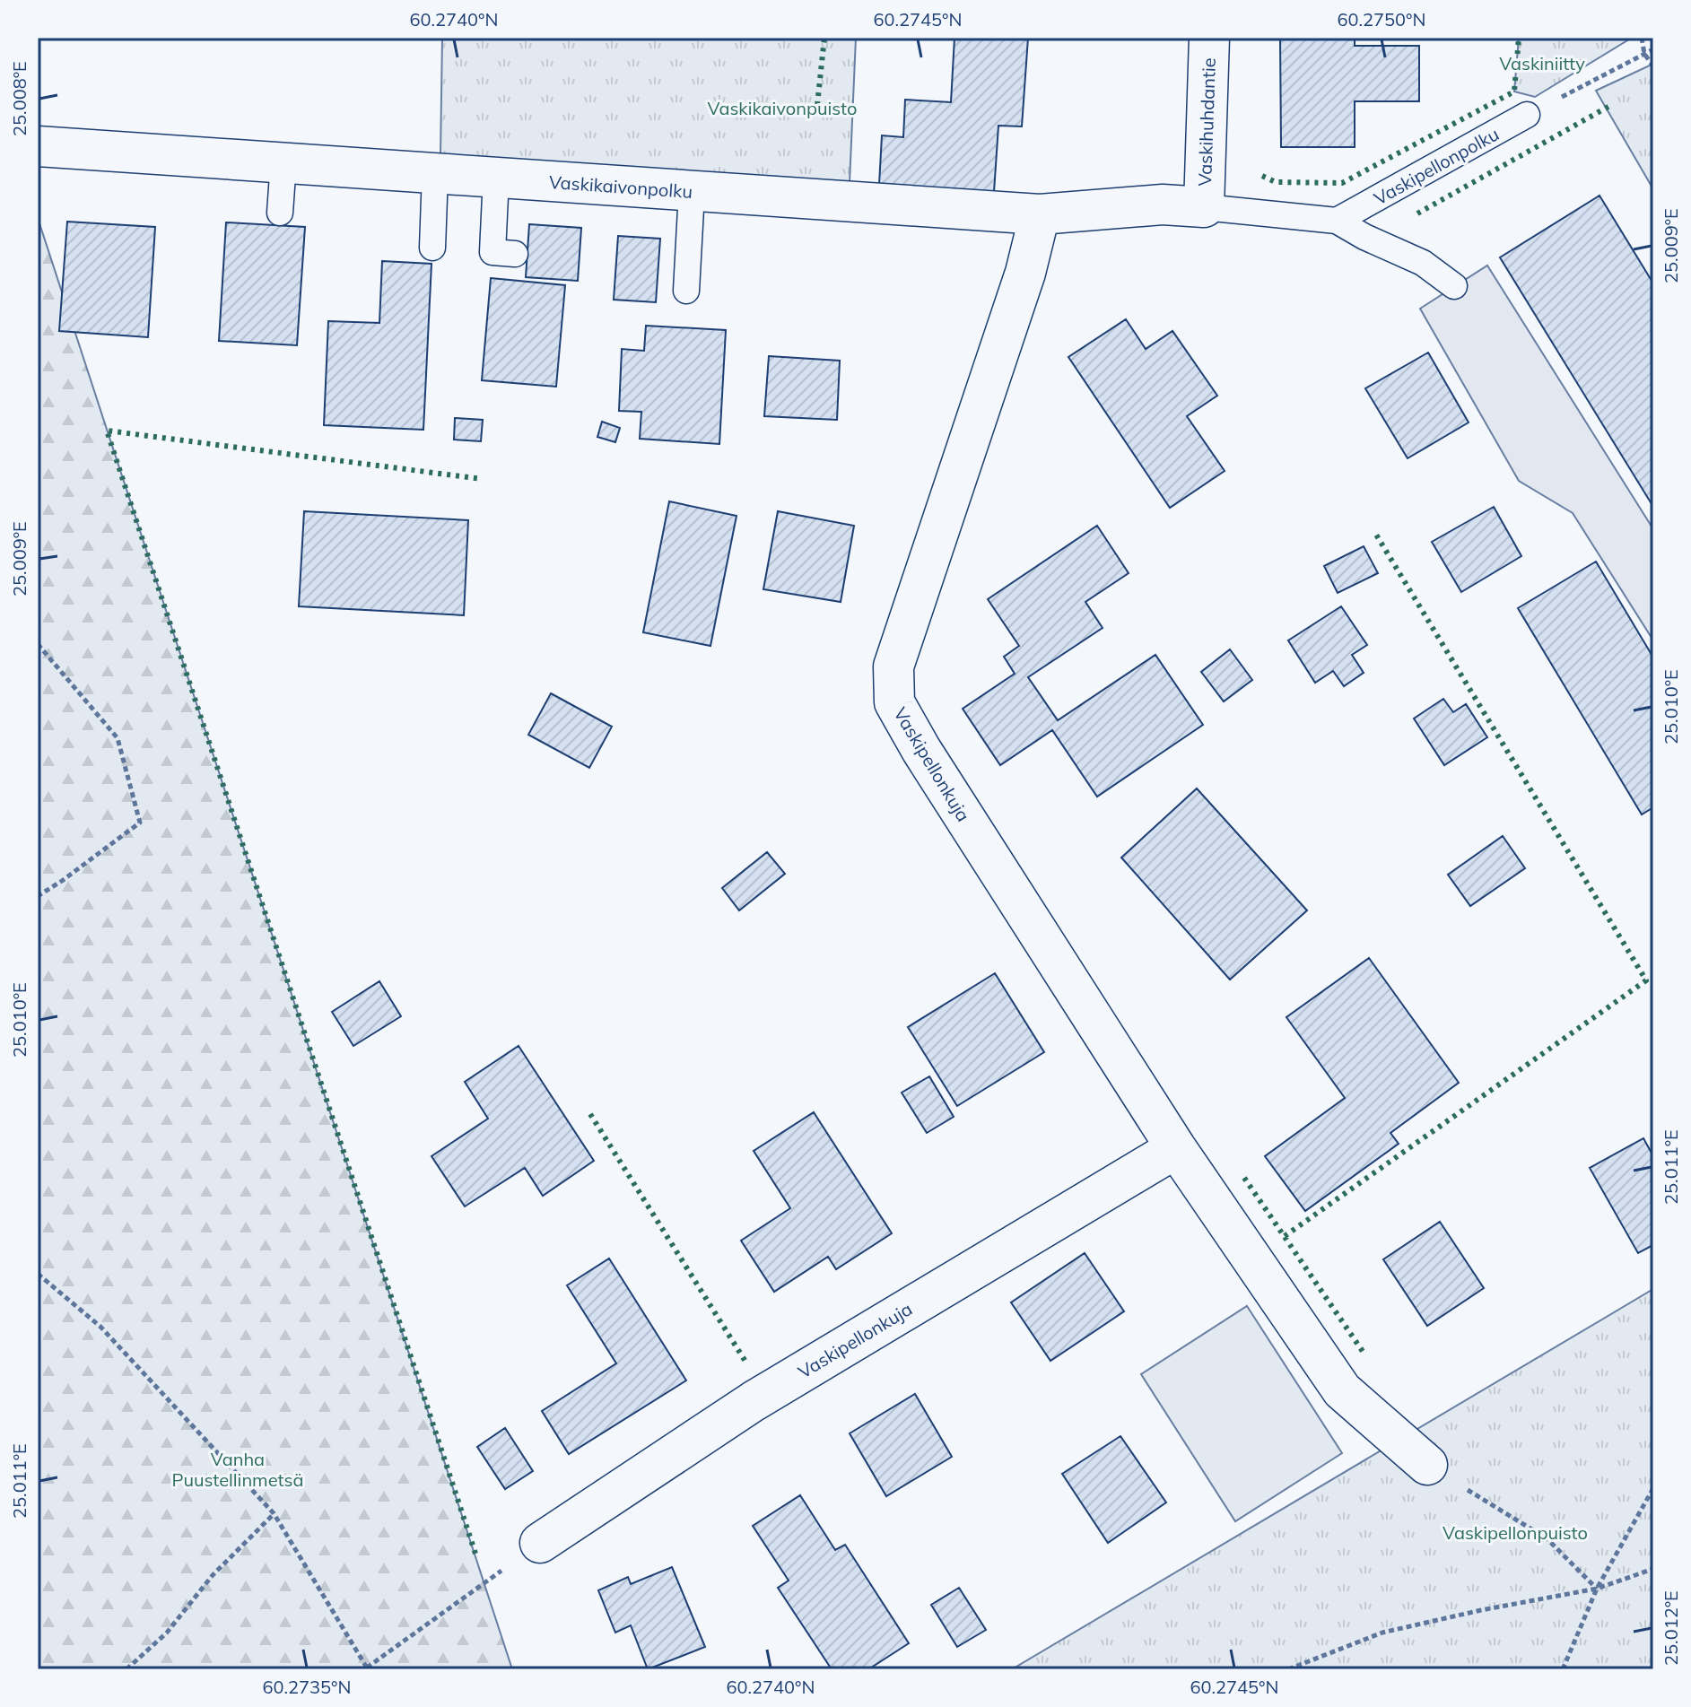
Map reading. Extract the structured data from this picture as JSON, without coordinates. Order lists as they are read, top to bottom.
{
  "streets": {
    "street": ["Vaskihuhdantie", "Vaskikaivonpolku", "Vaskipellonkuja"],
    "lane": ["Vaskipellonpolku"]
  },
  "crossings": [
    ["Vaskihuhdantie", "Vaskikaivonpolku"],
    ["Vaskikaivonpolku", "Vaskipellonkuja"]
  ],
  "parks": [
    "Vaskiniitty",
    "Vaskikaivonpuisto",
    "Vanha Puustellinmetsä",
    "Vaskipellonpuisto"
  ],
  "coordinates": [
    "60.2740°N",
    "60.2745°N",
    "60.2750°N",
    "25.008°E",
    "25.009°E",
    "25.010°E",
    "25.011°E",
    "25.012°E",
    "60.2735°N"
  ]
}
